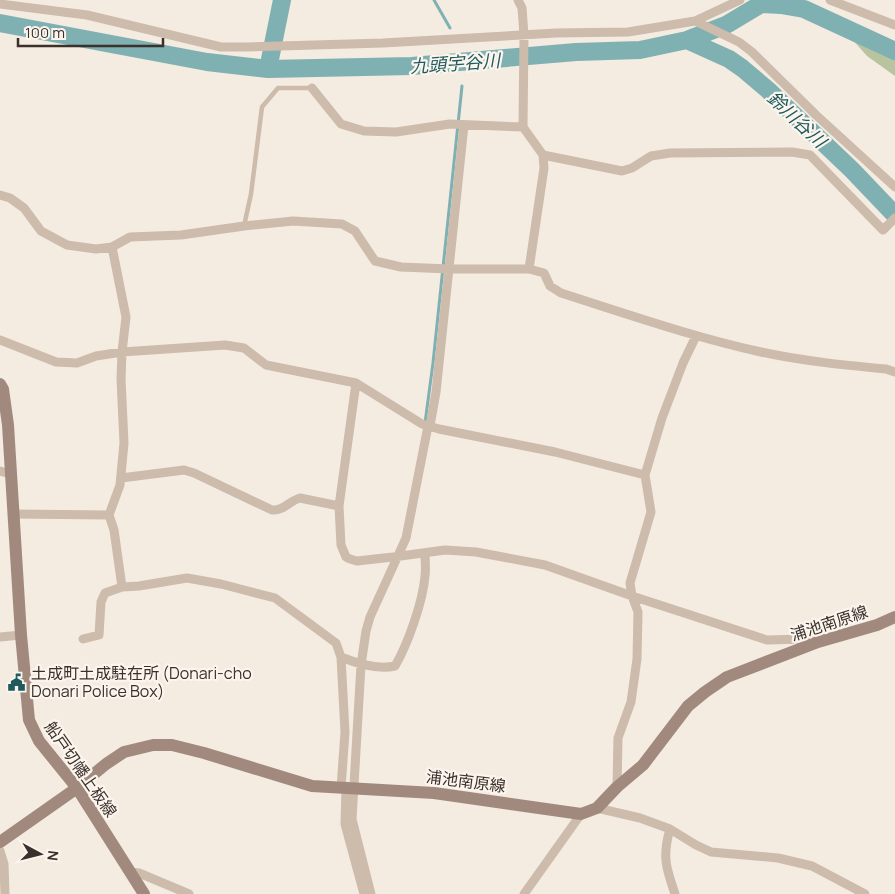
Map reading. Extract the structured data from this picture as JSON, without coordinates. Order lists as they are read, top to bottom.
{
  "streets": {
    "main road": ["浦池南原線", "船戸切幡上板線"]
  },
  "crossings": [
    ["浦池南原線", "船戸切幡上板線"]
  ],
  "water": ["九頭宇谷川", "鈴川谷川"],
  "places": {
    "public building": ["土成町土成駐在所 (Donari-cho Donari Police Box)"]
  },
  "scale_bar": "100 m",
  "north": "right"
}
